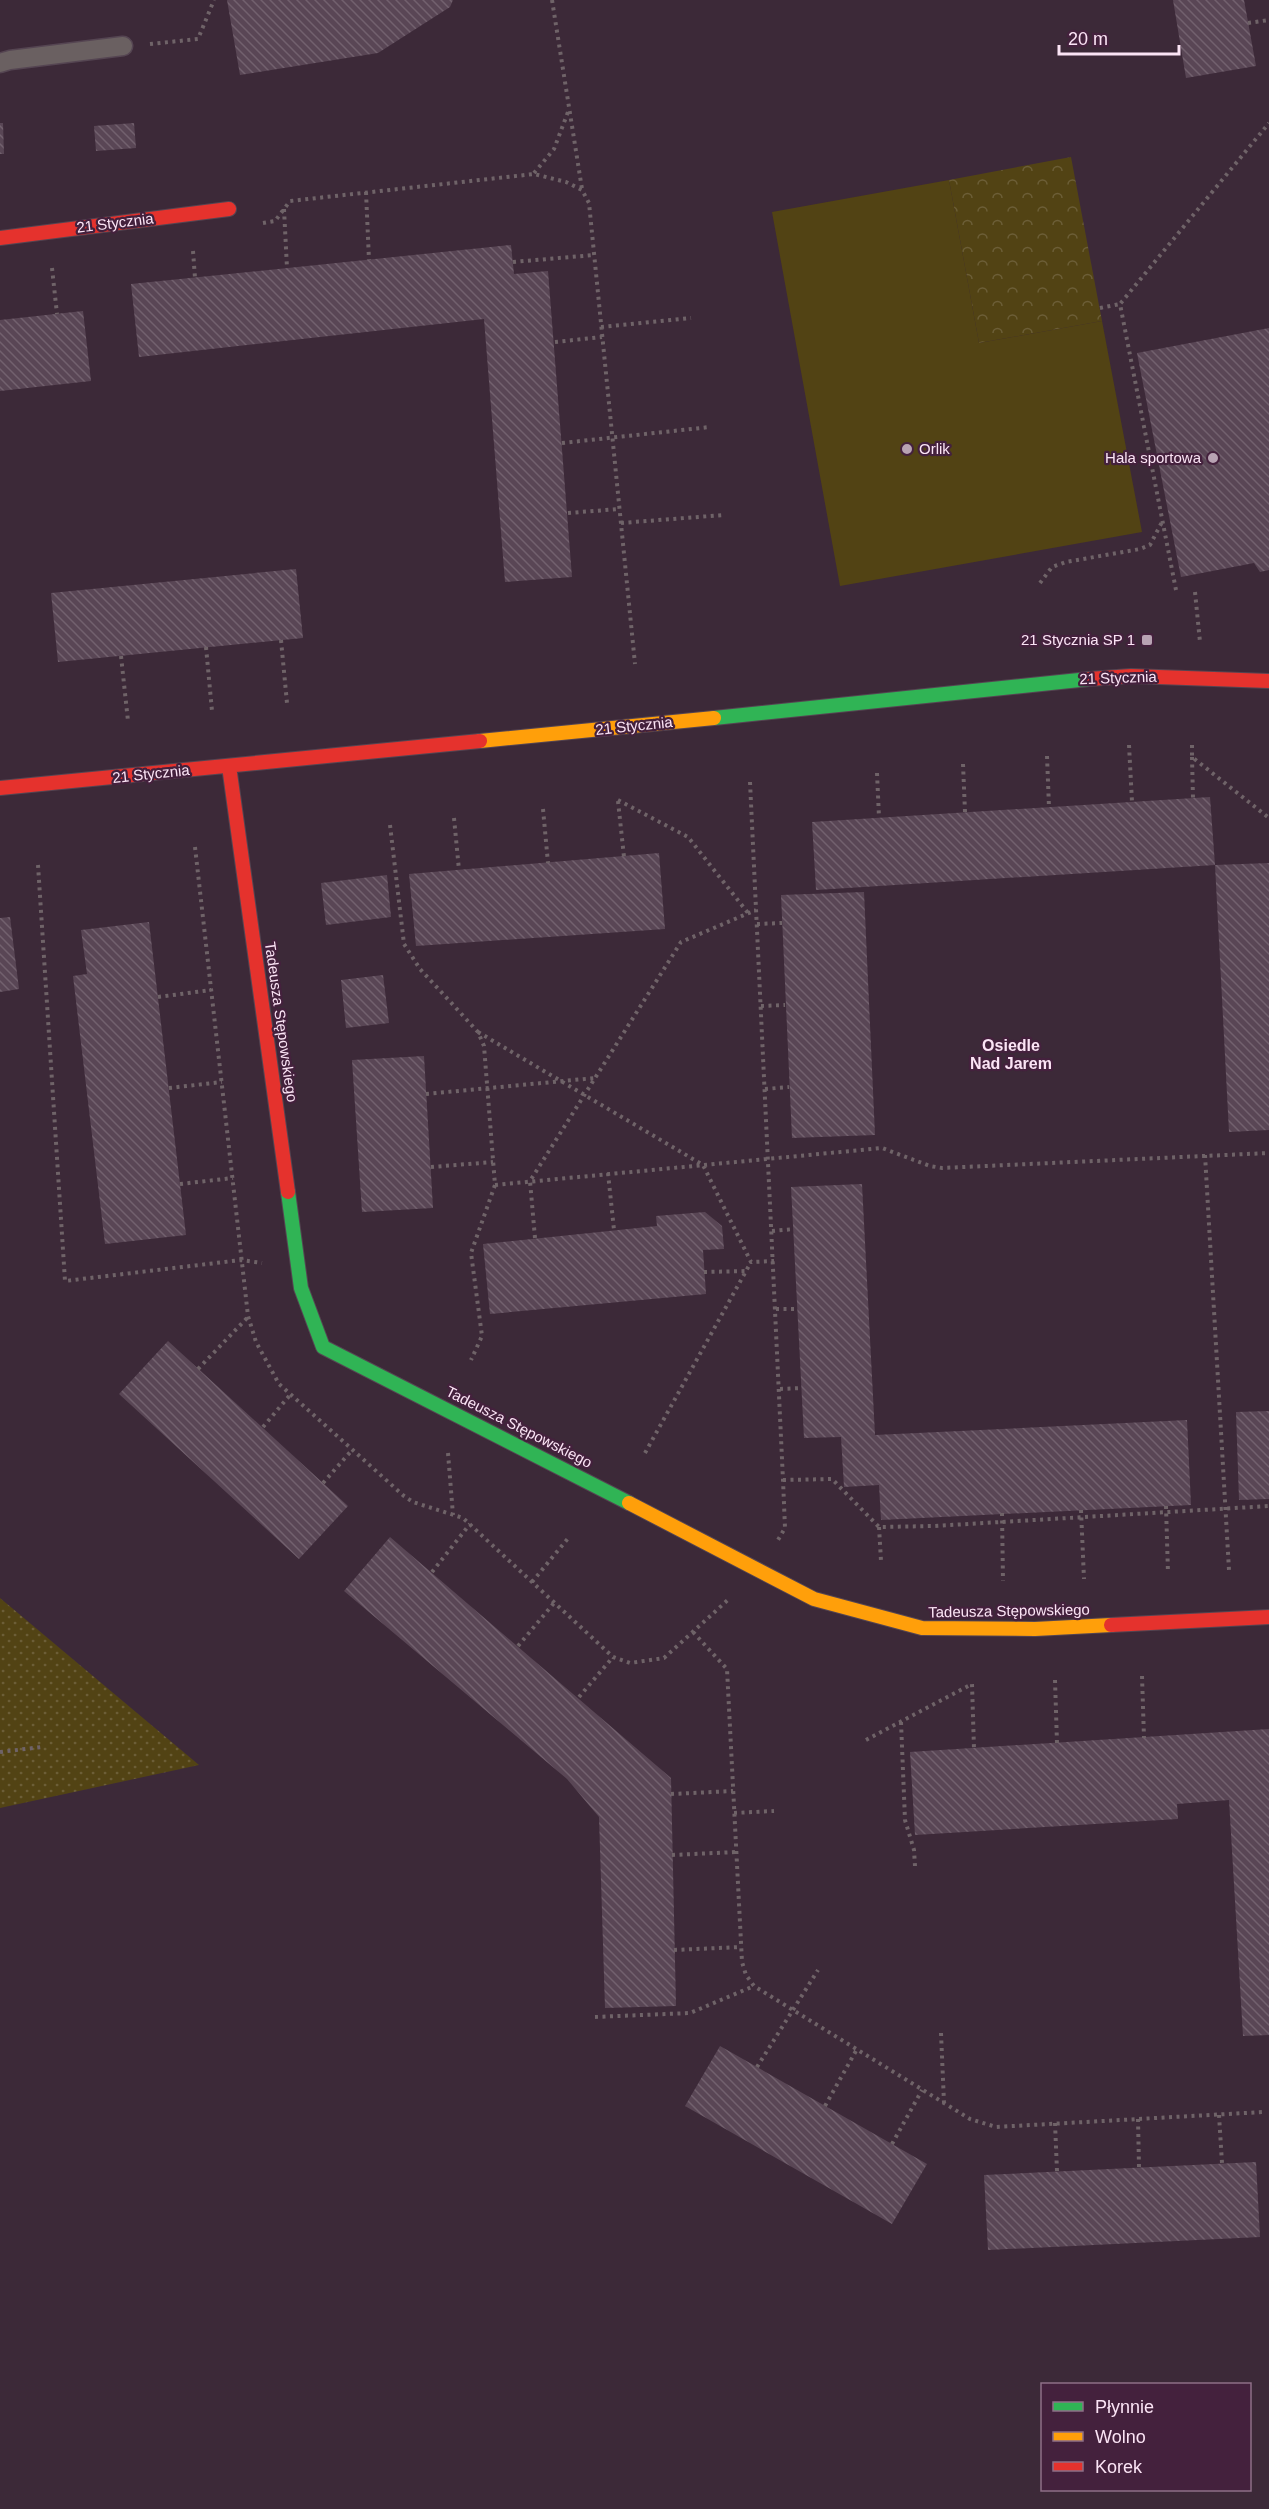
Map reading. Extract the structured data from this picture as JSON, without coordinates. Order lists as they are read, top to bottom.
{
  "streets": {
    "street": ["21 Stycznia", "Tadeusza Stępowskiego"]
  },
  "crossings": [
    ["21 Stycznia", "Tadeusza Stępowskiego"]
  ],
  "districts": ["Osiedle Nad Jarem"],
  "places": {
    "other": ["Orlik", "Hala sportowa"],
    "transit": ["21 Stycznia SP 1"]
  },
  "legend": ["Płynnie", "Wolno", "Korek"],
  "scale_bar": "20 m"
}
